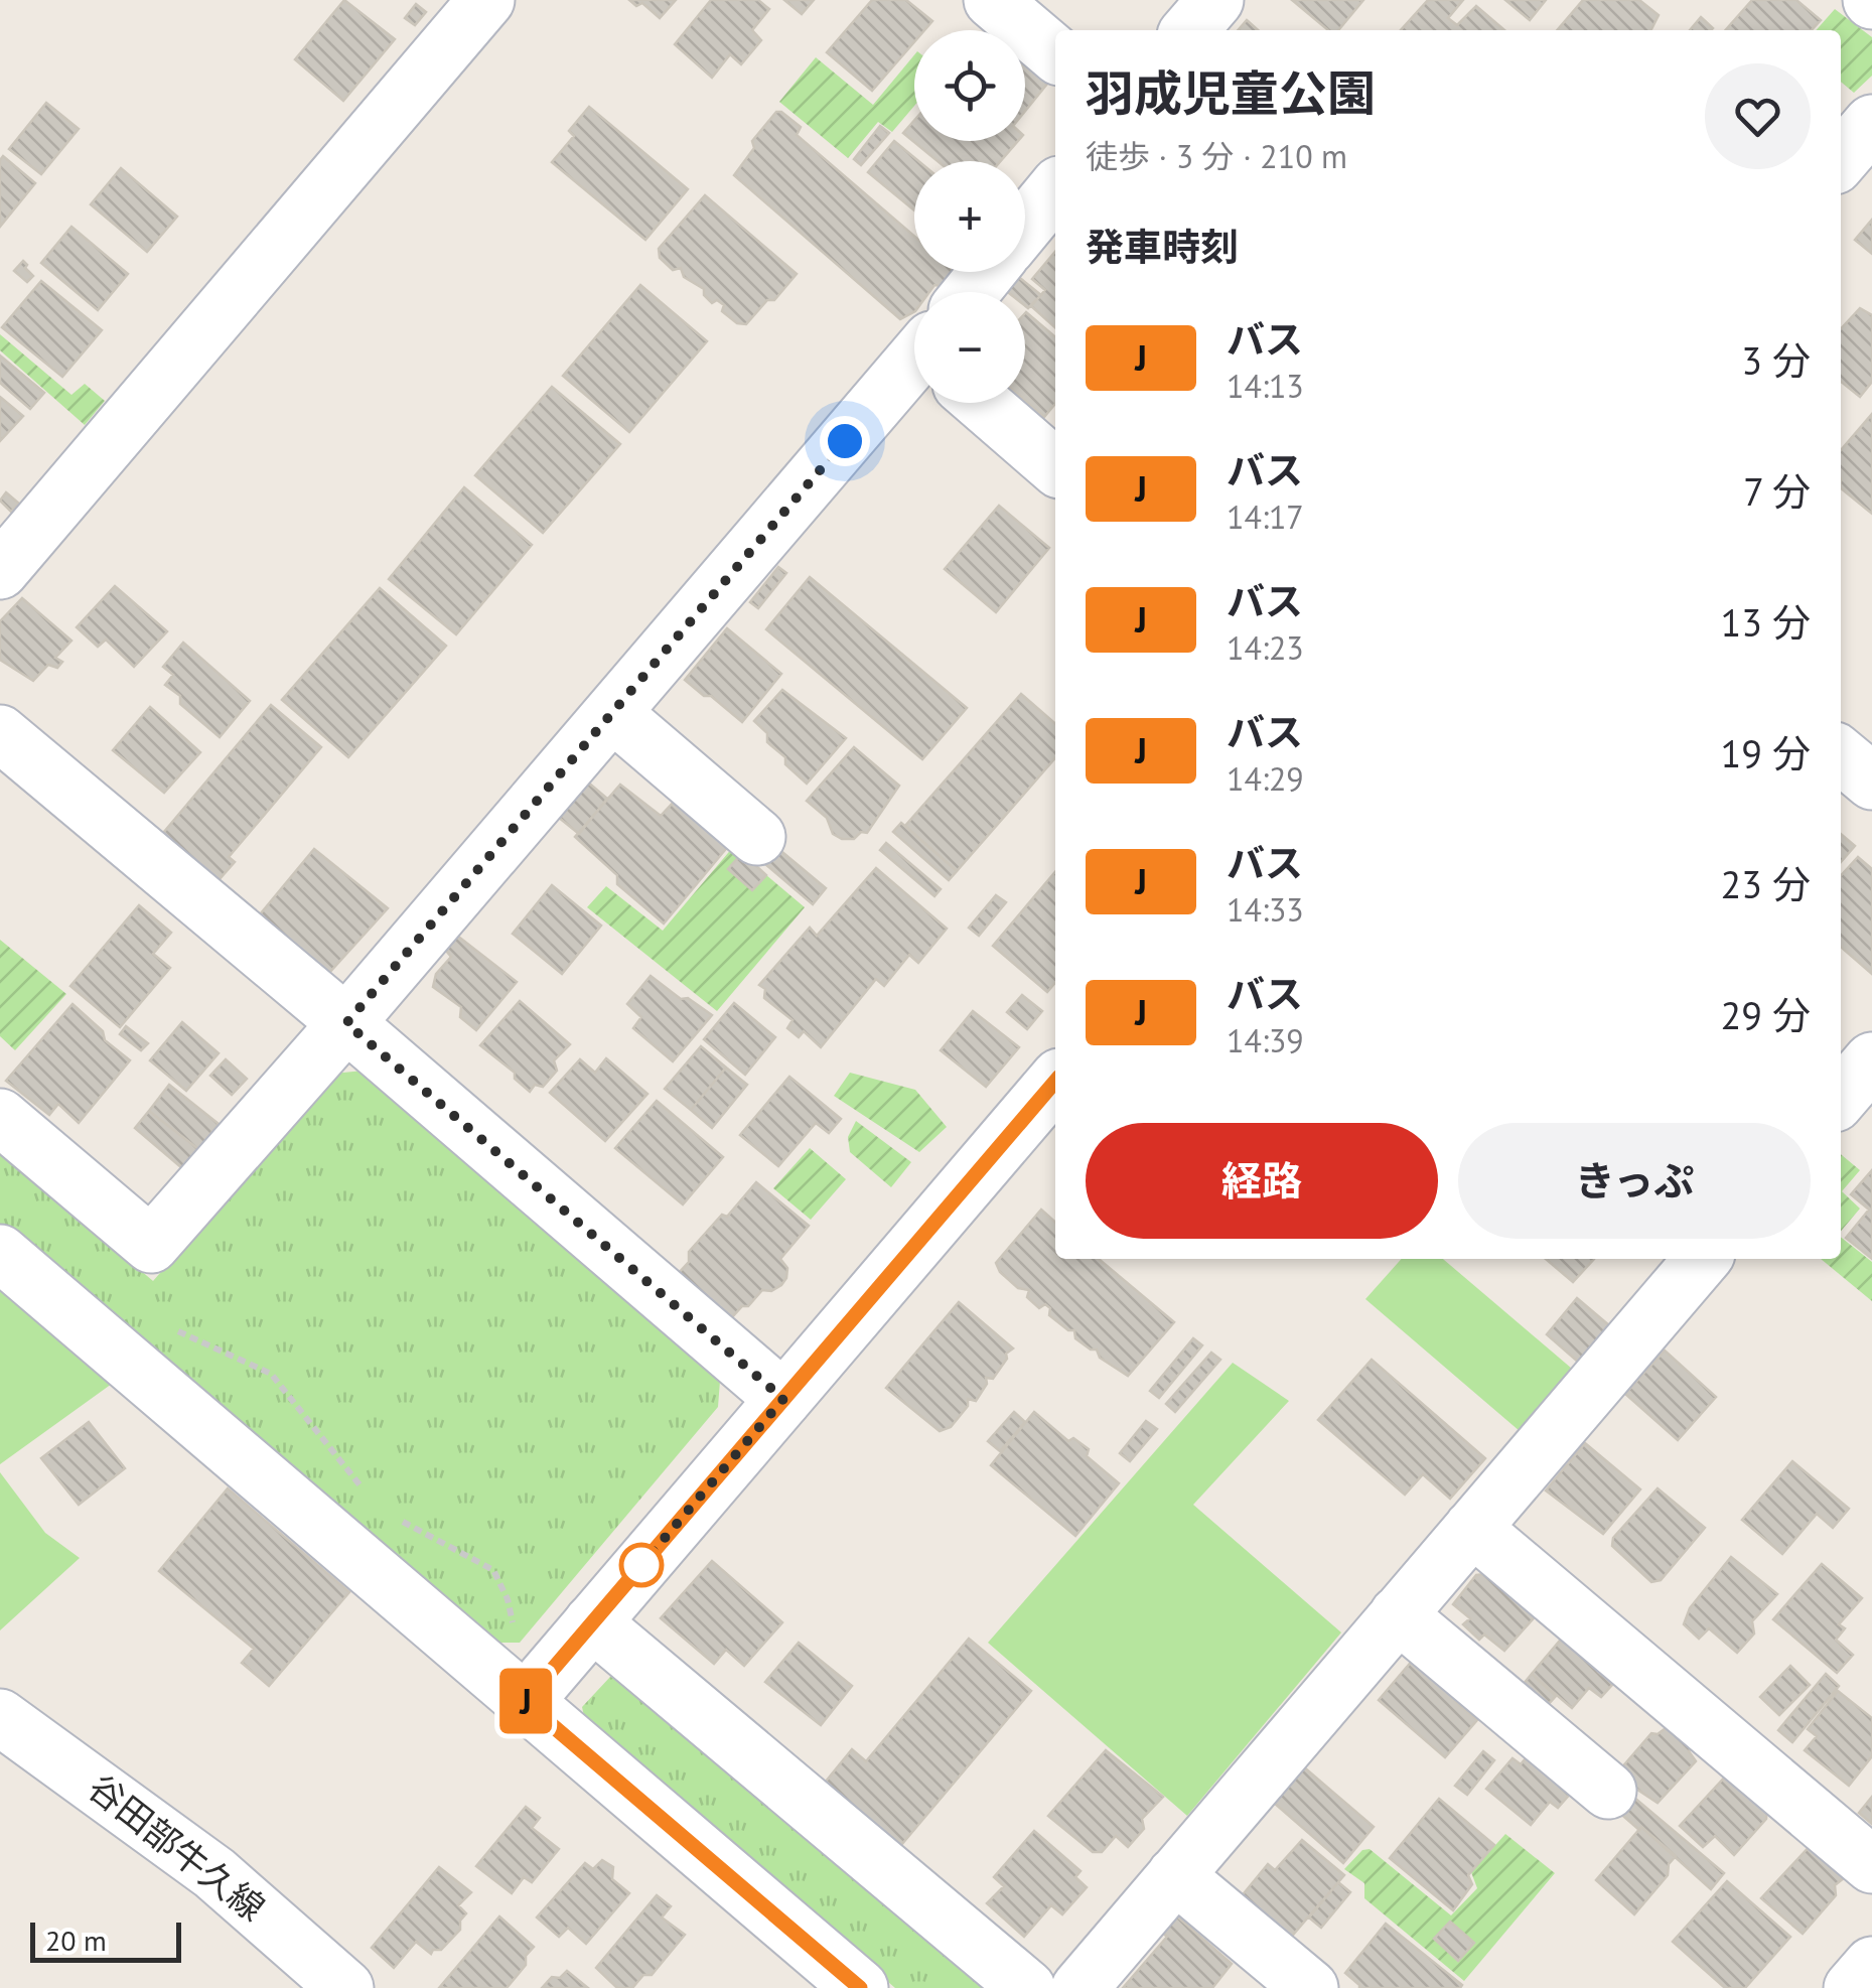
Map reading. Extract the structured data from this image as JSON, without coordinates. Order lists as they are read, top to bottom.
{
  "streets": {
    "street": ["谷田部牛久線"]
  },
  "lines": ["bus line J"],
  "scale_bar": "20 m",
  "page": {
    "on_map": "J",
    "map_buttons": ["+", "−"],
    "heading": [
      ["羽成児童公園", "徒歩 · 3 分 · 210 m"],
      "発車時刻"
    ],
    "list": [
      {
        "mark": "J",
        "name": "バス",
        "note": "14:13",
        "value": "3 分"
      },
      {
        "mark": "J",
        "name": "バス",
        "note": "14:17",
        "value": "7 分"
      },
      {
        "mark": "J",
        "name": "バス",
        "note": "14:23",
        "value": "13 分"
      },
      {
        "mark": "J",
        "name": "バス",
        "note": "14:29",
        "value": "19 分"
      },
      {
        "mark": "J",
        "name": "バス",
        "note": "14:33",
        "value": "23 分"
      },
      {
        "mark": "J",
        "name": "バス",
        "note": "14:39",
        "value": "29 分"
      }
    ],
    "buttons": ["経路", "きっぷ"],
    "scale": "20 m"
  }
}
